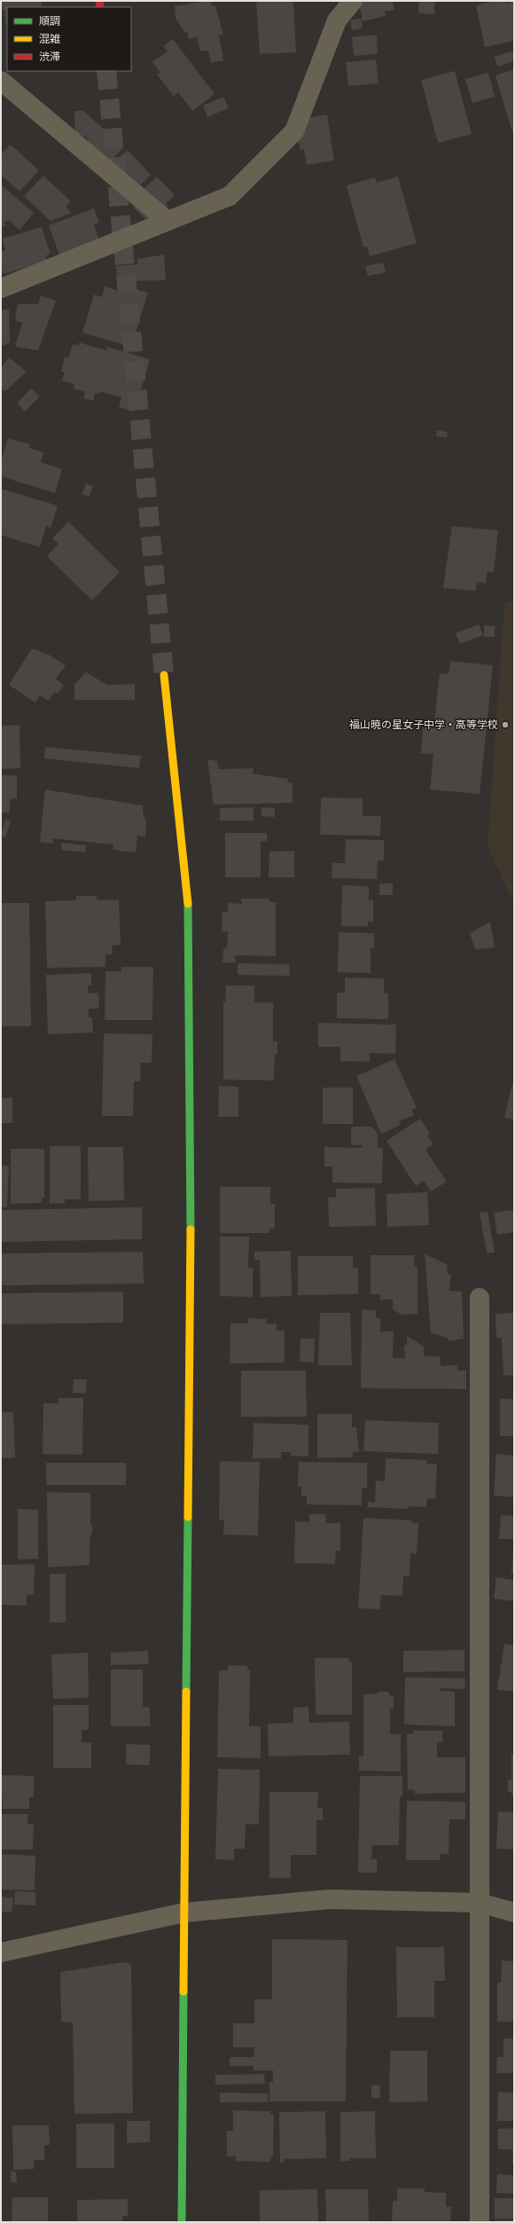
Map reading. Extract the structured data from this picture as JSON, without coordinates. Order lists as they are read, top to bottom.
{
  "places": ["福山暁の星女子中学・高等学校"],
  "legend": ["順調", "混雑", "渋滞"]
}
